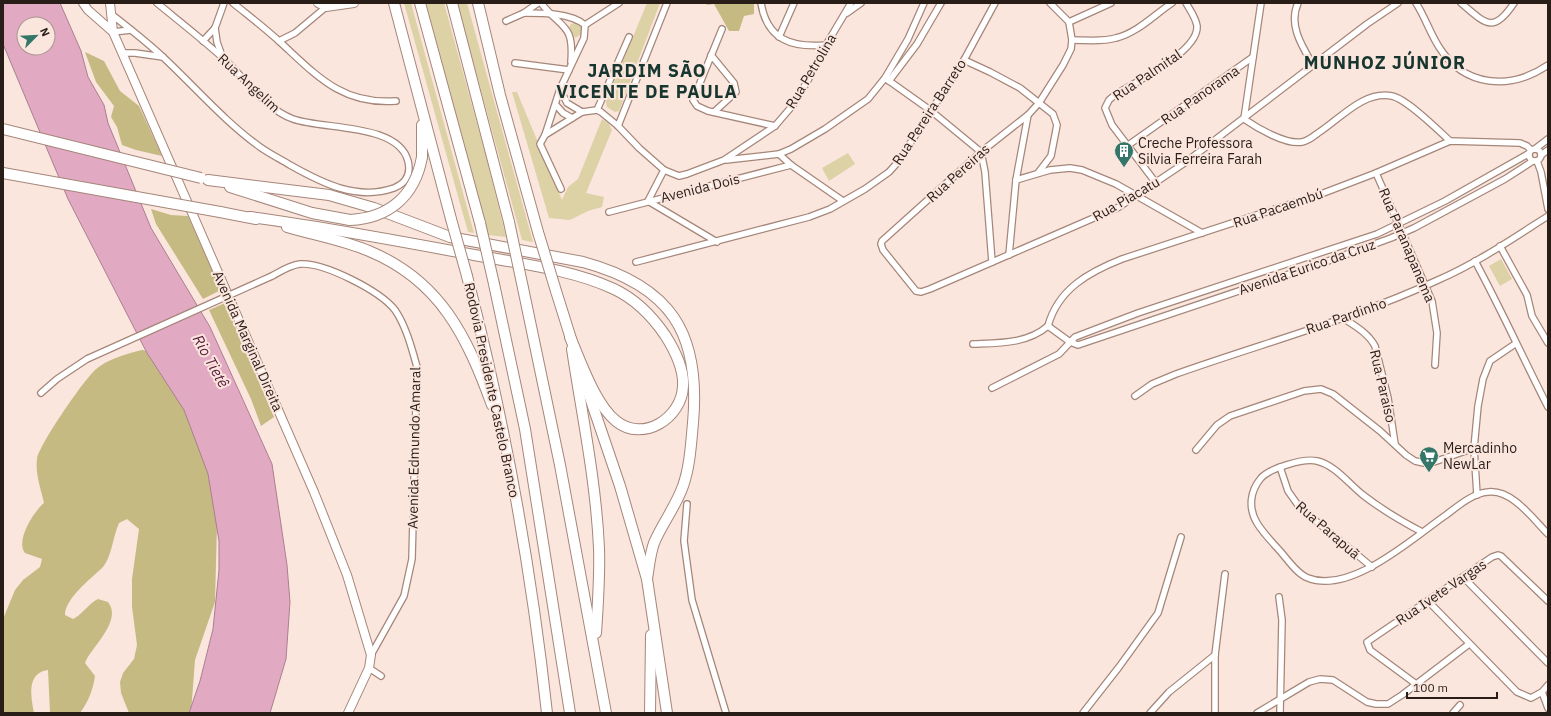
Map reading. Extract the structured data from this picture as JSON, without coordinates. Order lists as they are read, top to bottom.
{
  "streets": {
    "highway": ["Rodovia Presidente Castelo Branco"],
    "main road": ["Avenida Marginal Direita", "Avenida Edmundo Amaral"],
    "street": [
      "Rua Petrolina",
      "Rua Palmital",
      "Rua Angelim",
      "Rua Panorama",
      "Rua Pereira Barreto",
      "Rua Pereiras",
      "Avenida Dois",
      "Rua Piacatu",
      "Rua Pacaembú",
      "Rua Paranapanema",
      "Avenida Eurico da Cruz",
      "Rua Pardinho",
      "Rua Paraíso",
      "Rua Parapuã",
      "Rua Ivete Vargas"
    ]
  },
  "crossings": [
    ["Rua Palmital", "Rua Panorama"],
    ["Rua Palmital", "Rua Piacatu"],
    ["Rua Pereiras", "Rua Piacatu"],
    ["Rua Pacaembú", "Rua Paranapanema"],
    ["Rua Pacaembú", "Avenida Eurico da Cruz"],
    ["Rua Paranapanema", "Avenida Eurico da Cruz"],
    ["Rua Paranapanema", "Rua Pardinho"],
    ["Rua Pardinho", "Rua Paraíso"],
    ["Avenida Marginal Direita", "Avenida Edmundo Amaral"]
  ],
  "districts": ["MUNHOZ JÚNIOR", "JARDIM SÃO VICENTE DE PAULA"],
  "water": ["Rio Tietê"],
  "places": {
    "building": ["Creche Professora Silvia Ferreira Farah"],
    "supermarket": ["Mercadinho NewLar"]
  },
  "scale_bar": "100 m",
  "north": "top right"
}
